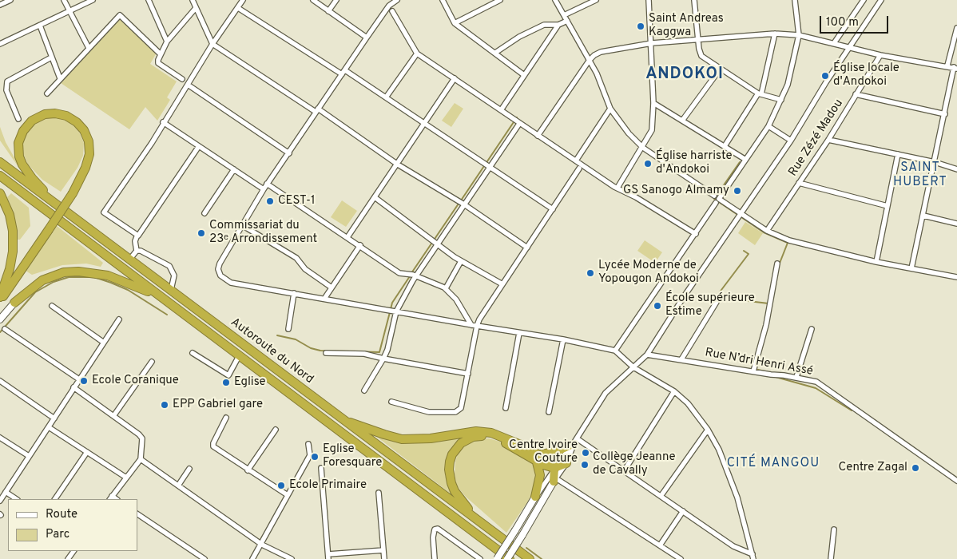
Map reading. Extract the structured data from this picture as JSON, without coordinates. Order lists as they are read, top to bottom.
{
  "streets": {
    "highway": ["Autoroute du Nord"],
    "street": ["Rue Zézé Madou", "Rue N’dri Henri Assé"]
  },
  "districts": ["ANDOKOI", "SAINT HUBERT", "CITÉ MANGOU"],
  "places": [
    "Saint Andreas Kaggwa",
    "Église locale d'Andokoi",
    "Église harriste d'Andokoi",
    "GS Sanogo Almamy",
    "CEST-1",
    "Commissariat du 23ᵉ Arrondissement",
    "Lycée Moderne de Yopougon Andokoi",
    "École supérieure Estime",
    "Ecole Coranique",
    "Eglise",
    "EPP Gabriel gare",
    "Centre Ivoire Couture",
    "Eglise Foresquare",
    "Collège Jeanne de Cavally",
    "Centre Zagal",
    "Ecole Primaire"
  ],
  "legend": ["Route", "Parc"],
  "scale_bar": "100 m"
}
